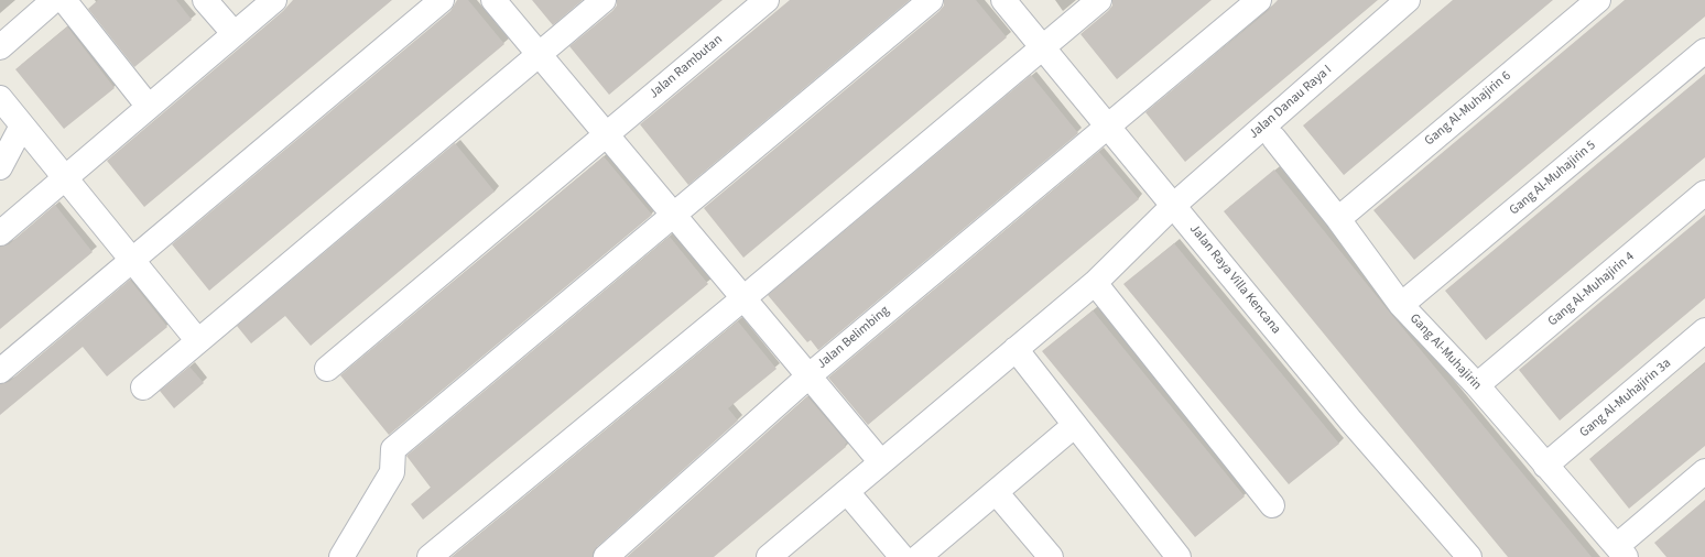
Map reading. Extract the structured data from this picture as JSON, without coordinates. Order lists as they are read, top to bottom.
{
  "streets": {
    "street": [
      "Jalan Rambutan",
      "Jalan Danau Raya I",
      "Gang Al-Muhajirin 6",
      "Gang Al-Muhajirin 5",
      "Jalan Raya Villa Kencana",
      "Gang Al-Muhajirin 4",
      "Jalan Belimbing",
      "Gang Al-Muhajirin",
      "Gang Al-Muhajirin 3a"
    ]
  },
  "crossings": [
    ["Jalan Danau Raya I", "Jalan Raya Villa Kencana"],
    ["Gang Al-Muhajirin 6", "Gang Al-Muhajirin"],
    ["Gang Al-Muhajirin 5", "Gang Al-Muhajirin"],
    ["Jalan Raya Villa Kencana", "Jalan Belimbing"],
    ["Gang Al-Muhajirin 4", "Gang Al-Muhajirin"],
    ["Gang Al-Muhajirin", "Gang Al-Muhajirin 3a"]
  ]
}
